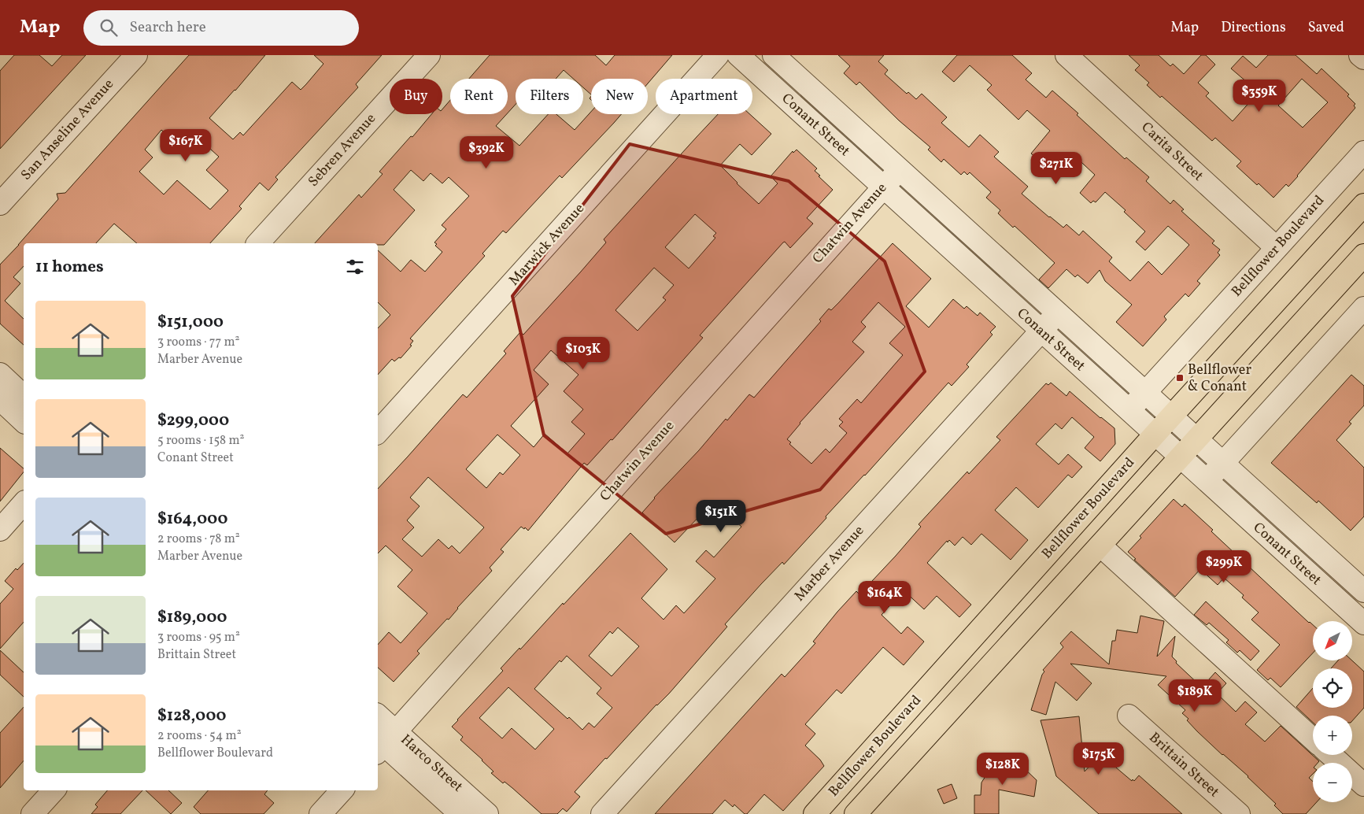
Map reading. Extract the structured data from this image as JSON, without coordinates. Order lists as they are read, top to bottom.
{
  "streets": {
    "main road": ["Bellflower Boulevard"],
    "street": [
      "Conant Street",
      "San Anseline Avenue",
      "Sebren Avenue",
      "Carita Street",
      "Chatwin Avenue",
      "Marwick Avenue",
      "Marber Avenue",
      "Harco Street",
      "Brittain Street"
    ]
  },
  "crossings": [
    ["Conant Street", "Chatwin Avenue"],
    ["Conant Street", "Bellflower Boulevard"],
    ["Conant Street", "Marber Avenue"],
    ["Carita Street", "Bellflower Boulevard"],
    ["Chatwin Avenue", "Harco Street"]
  ],
  "places": {
    "transit": ["Bellflower & Conant"]
  },
  "north": "bottom left",
  "page": {
    "header": "Map",
    "search": "Search here",
    "nav": ["Map", "Directions", "Saved"],
    "chip": [
      "Buy",
      "Rent",
      "Filters",
      "New",
      "Apartment"
    ],
    "price": [
      "$359K",
      "$167K",
      "$392K",
      "$271K",
      "$103K",
      "$151K",
      "$299K",
      "$164K",
      "$189K",
      "$175K",
      "$128K"
    ],
    "heading": "11 homes",
    "list": [
      {
        "name": "$151,000",
        "note": "3 rooms · 77 m² · Marber Avenue"
      },
      {
        "name": "$299,000",
        "note": "5 rooms · 158 m² · Conant Street"
      },
      {
        "name": "$164,000",
        "note": "2 rooms · 78 m² · Marber Avenue"
      },
      {
        "name": "$189,000",
        "note": "3 rooms · 95 m² · Brittain Street"
      },
      {
        "name": "$128,000",
        "note": "2 rooms · 54 m² · Bellflower Boulevard"
      }
    ],
    "map_buttons": ["+", "−"]
  }
}
